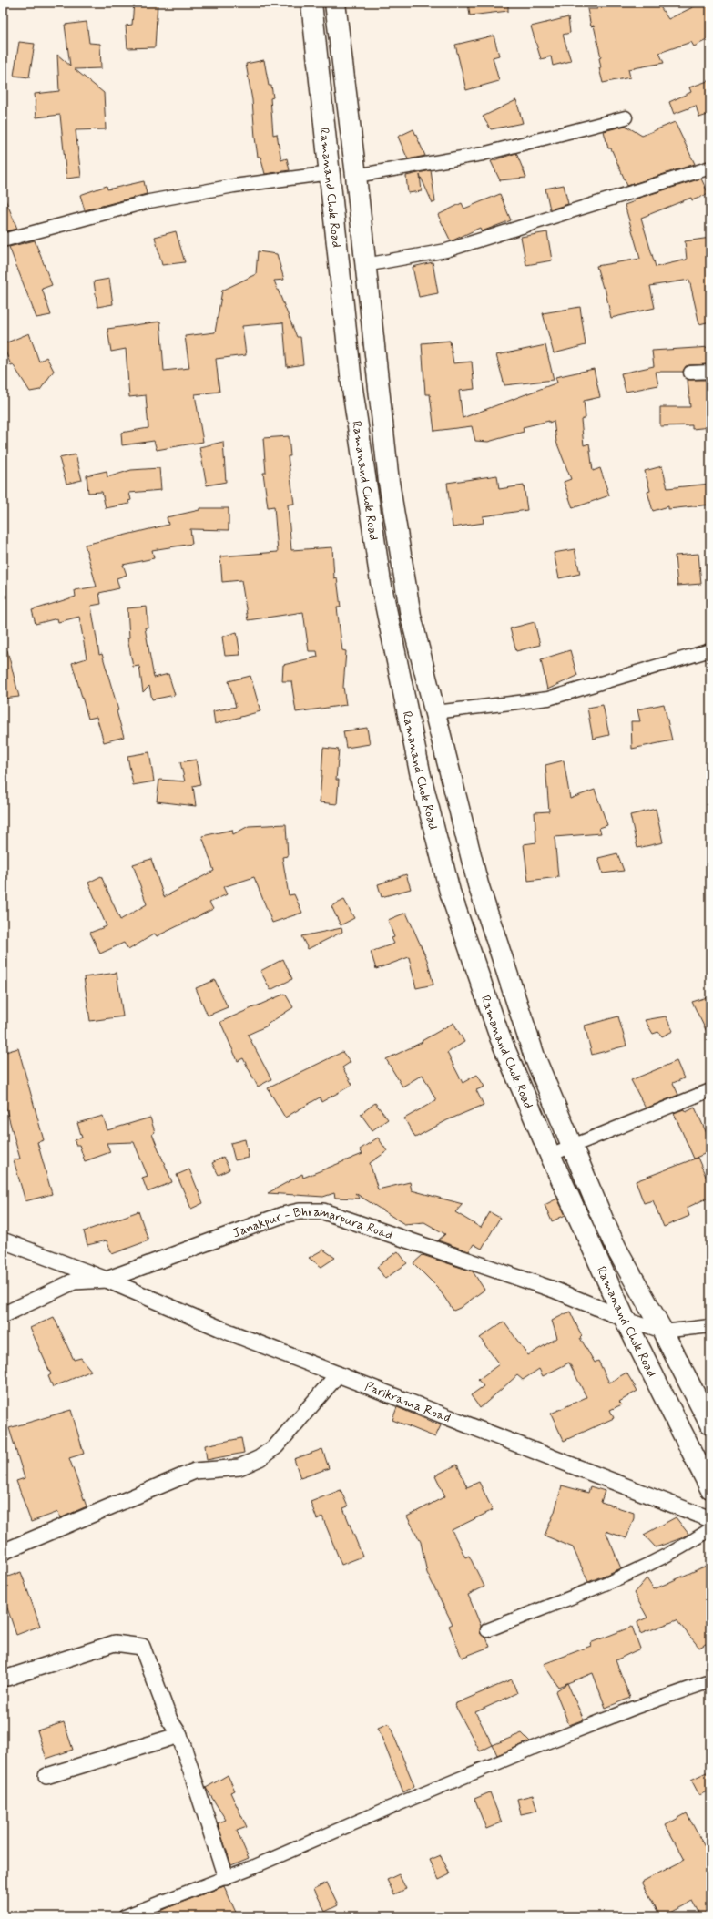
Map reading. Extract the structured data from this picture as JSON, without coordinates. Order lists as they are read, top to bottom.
{
  "streets": {
    "highway": ["Ramanand Chok Road"],
    "street": ["Janakpur - Bhramarpura Road", "Parikrama Road"]
  },
  "crossings": [
    ["Ramanand Chok Road", "Janakpur - Bhramarpura Road"],
    ["Janakpur - Bhramarpura Road", "Parikrama Road"]
  ]
}
